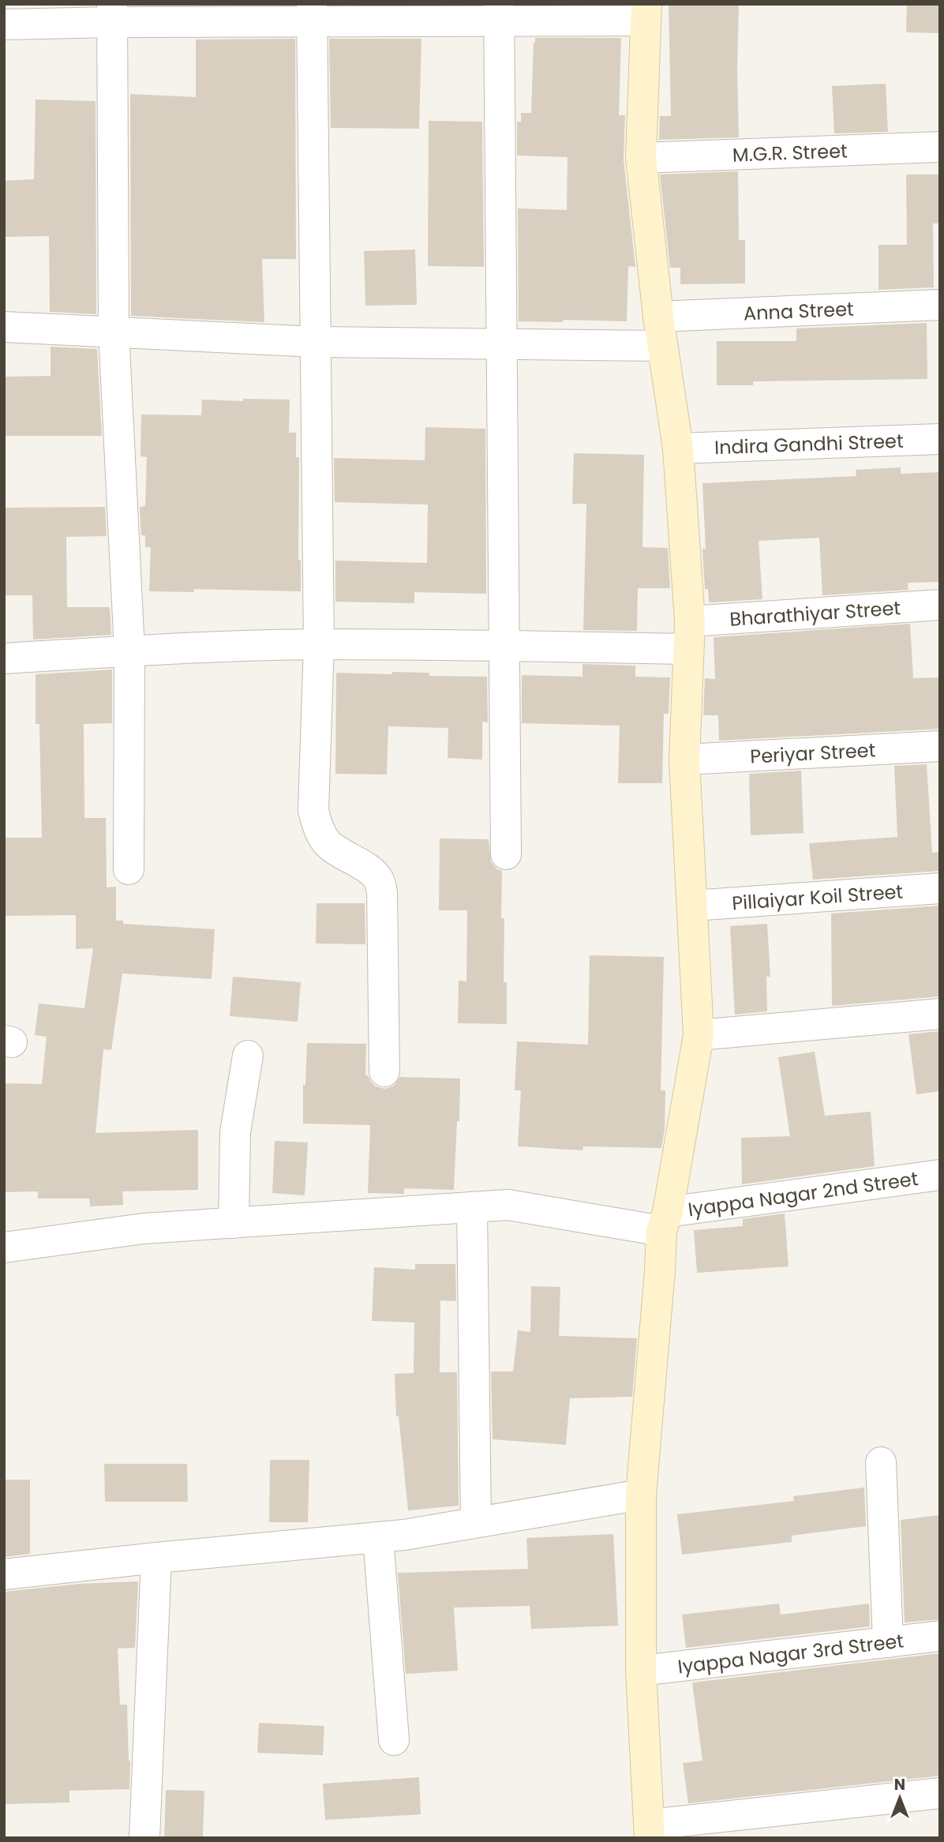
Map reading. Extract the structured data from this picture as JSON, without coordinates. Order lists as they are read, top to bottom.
{
  "streets": {
    "street": [
      "M.G.R. Street",
      "Anna Street",
      "Indira Gandhi Street",
      "Bharathiyar Street",
      "Periyar Street",
      "Pillaiyar Koil Street",
      "Iyappa Nagar 2nd Street",
      "Iyappa Nagar 3rd Street"
    ]
  },
  "north": "top"
}
